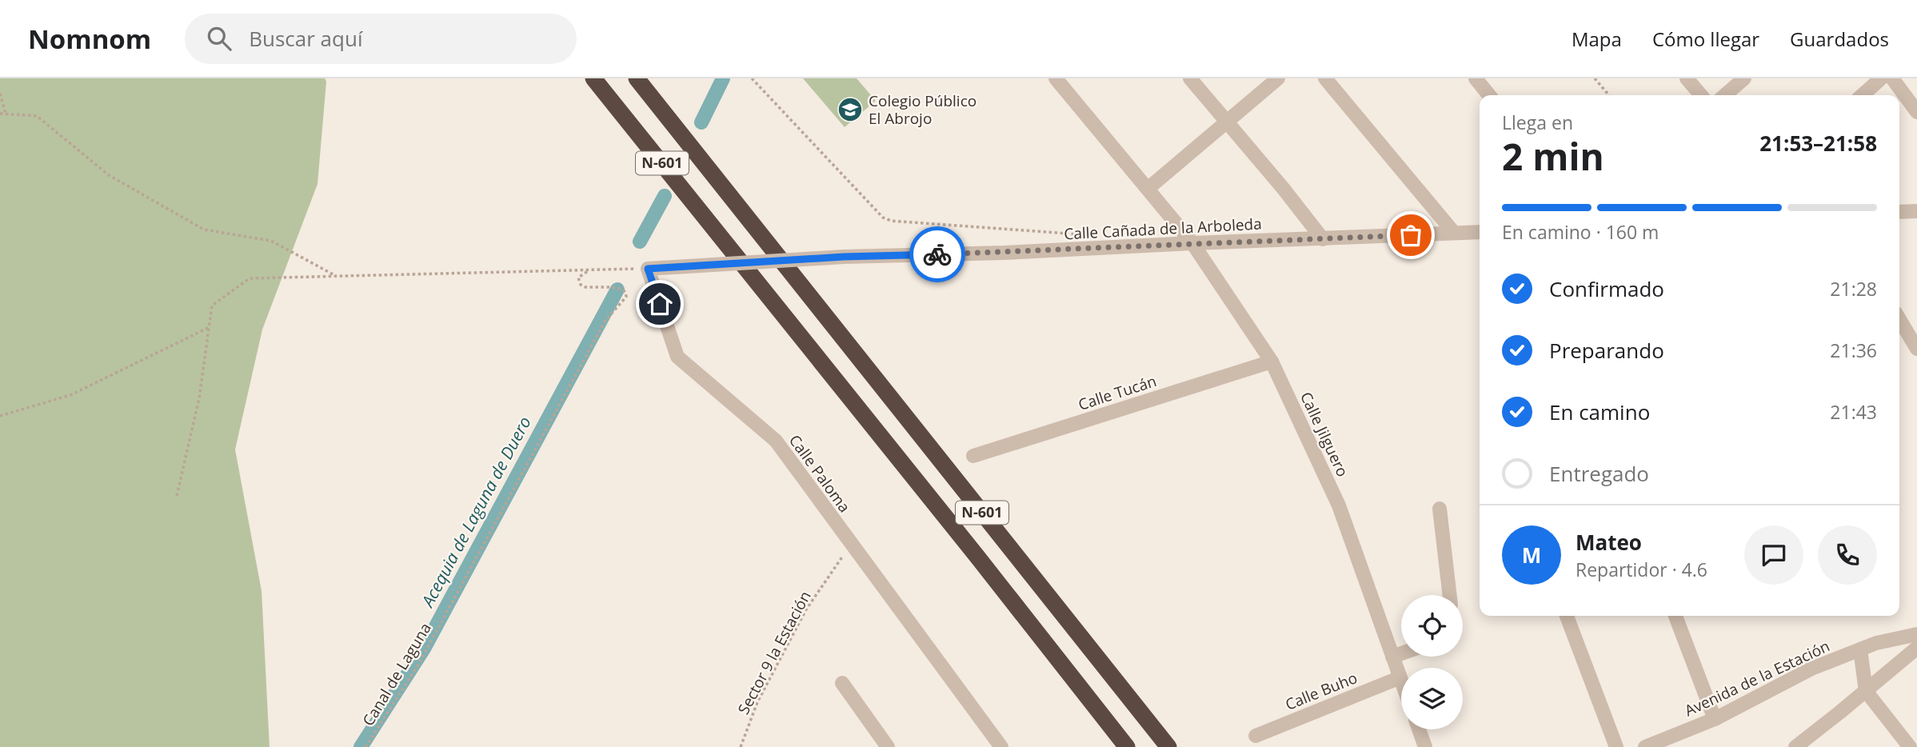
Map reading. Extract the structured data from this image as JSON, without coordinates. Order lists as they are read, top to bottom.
{
  "streets": {
    "highway": ["N-601"],
    "street": [
      "Calle Cañada de la Arboleda",
      "Calle Tucán",
      "Calle Jilguero",
      "Calle Paloma",
      "Avenida de la Estación",
      "Calle Buho"
    ],
    "path": ["Sector 9 la Estación", "Canal de Laguna"]
  },
  "crossings": [
    ["Calle Cañada de la Arboleda", "Calle Jilguero"],
    ["Calle Cañada de la Arboleda", "Calle Paloma"],
    ["Calle Tucán", "Calle Jilguero"],
    ["Calle Jilguero", "Calle Buho"],
    ["Calle Paloma", "Sector 9 la Estación"]
  ],
  "water": ["Acequia de Laguna de Duero"],
  "places": {
    "school or university": ["Colegio Público El Abrojo"]
  },
  "page": {
    "header": "Nomnom",
    "search": "Buscar aquí",
    "nav": ["Mapa", "Cómo llegar", "Guardados"],
    "heading": ["2 min", "Llega en", "21:53–21:58"],
    "panel": ["Mateo", "Repartidor · 4.6"],
    "bar": "En camino · 160 m",
    "list": [
      ["Confirmado", "21:28"],
      ["Preparando", "21:36"],
      ["En camino", "21:43"],
      "Entregado"
    ],
    "round": "M"
  }
}
